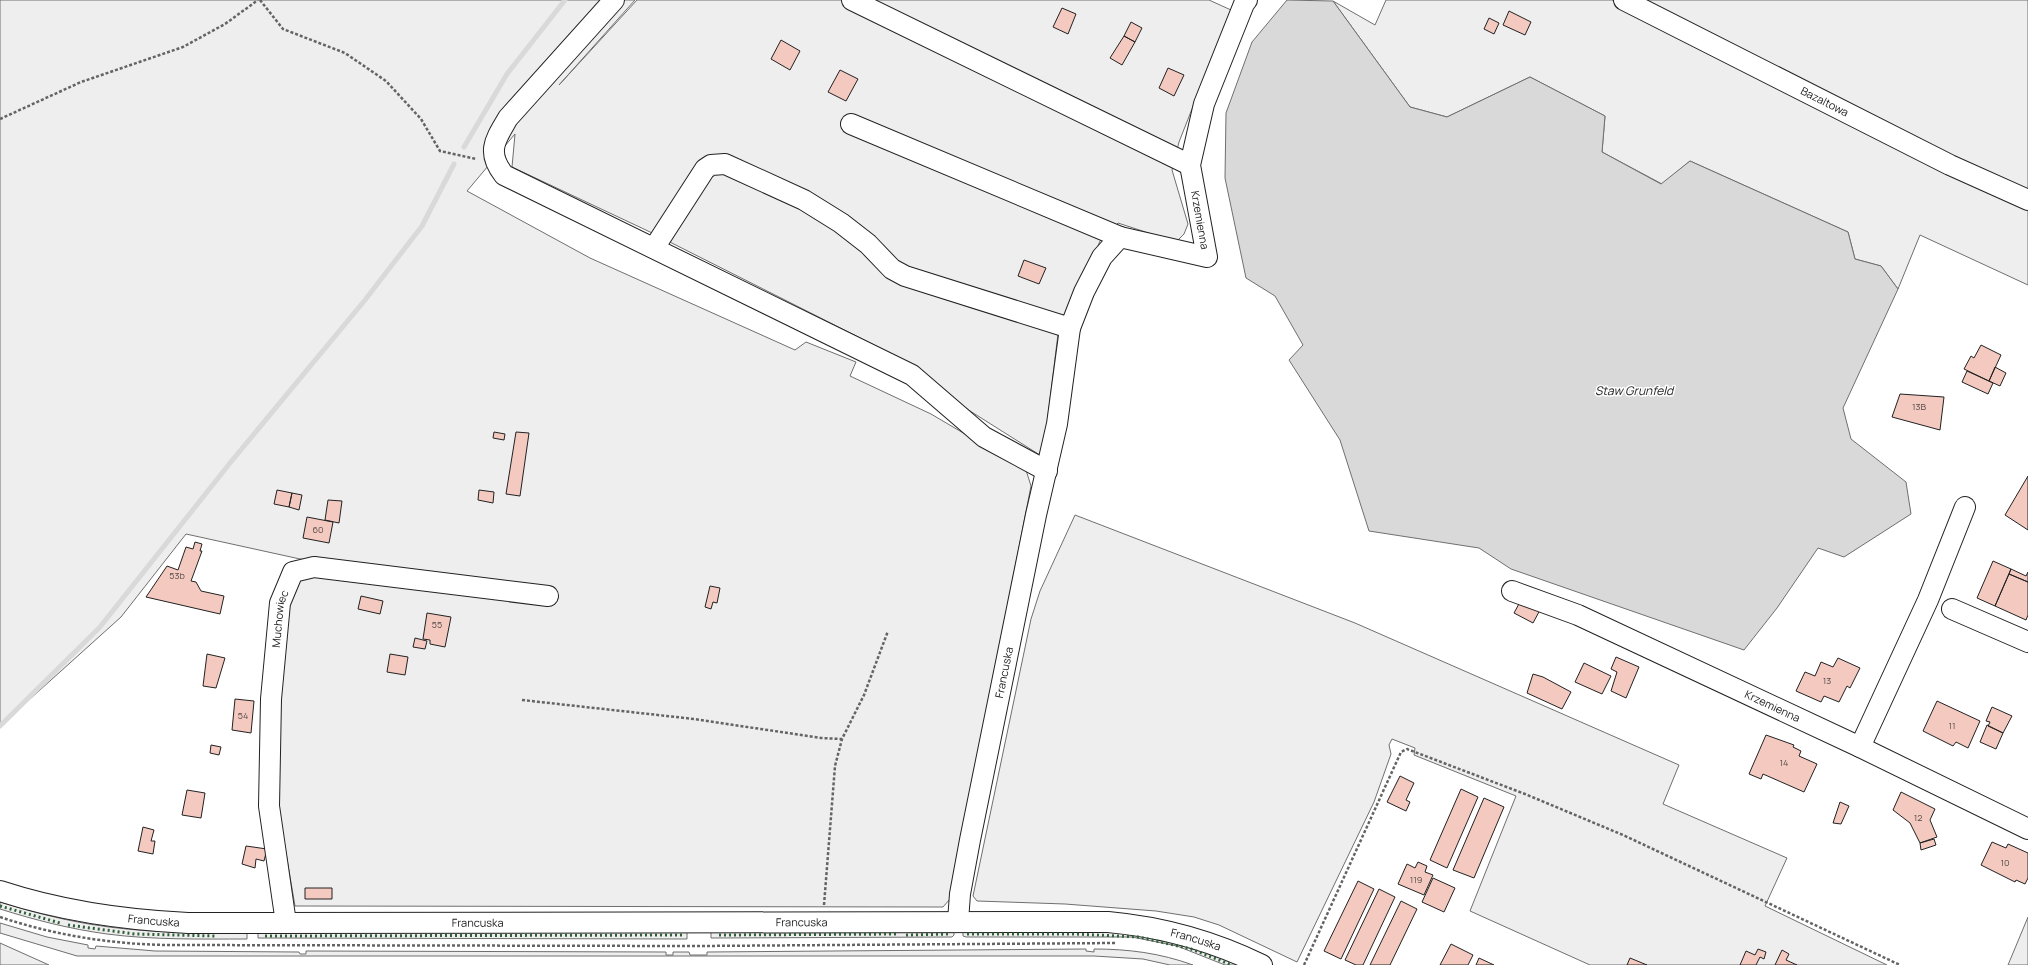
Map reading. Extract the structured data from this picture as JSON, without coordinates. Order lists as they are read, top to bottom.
{
  "streets": {
    "street": [
      "Bazaltowa",
      "Krzemienna",
      "Muchowiec",
      "Francuska"
    ]
  },
  "crossings": [
    ["Muchowiec", "Francuska"]
  ],
  "water": ["Staw Grunfeld"],
  "house_numbers": [
    "13B",
    "60",
    "53b",
    "55",
    "13",
    "54",
    "11",
    "14",
    "12",
    "10",
    "119"
  ]
}
